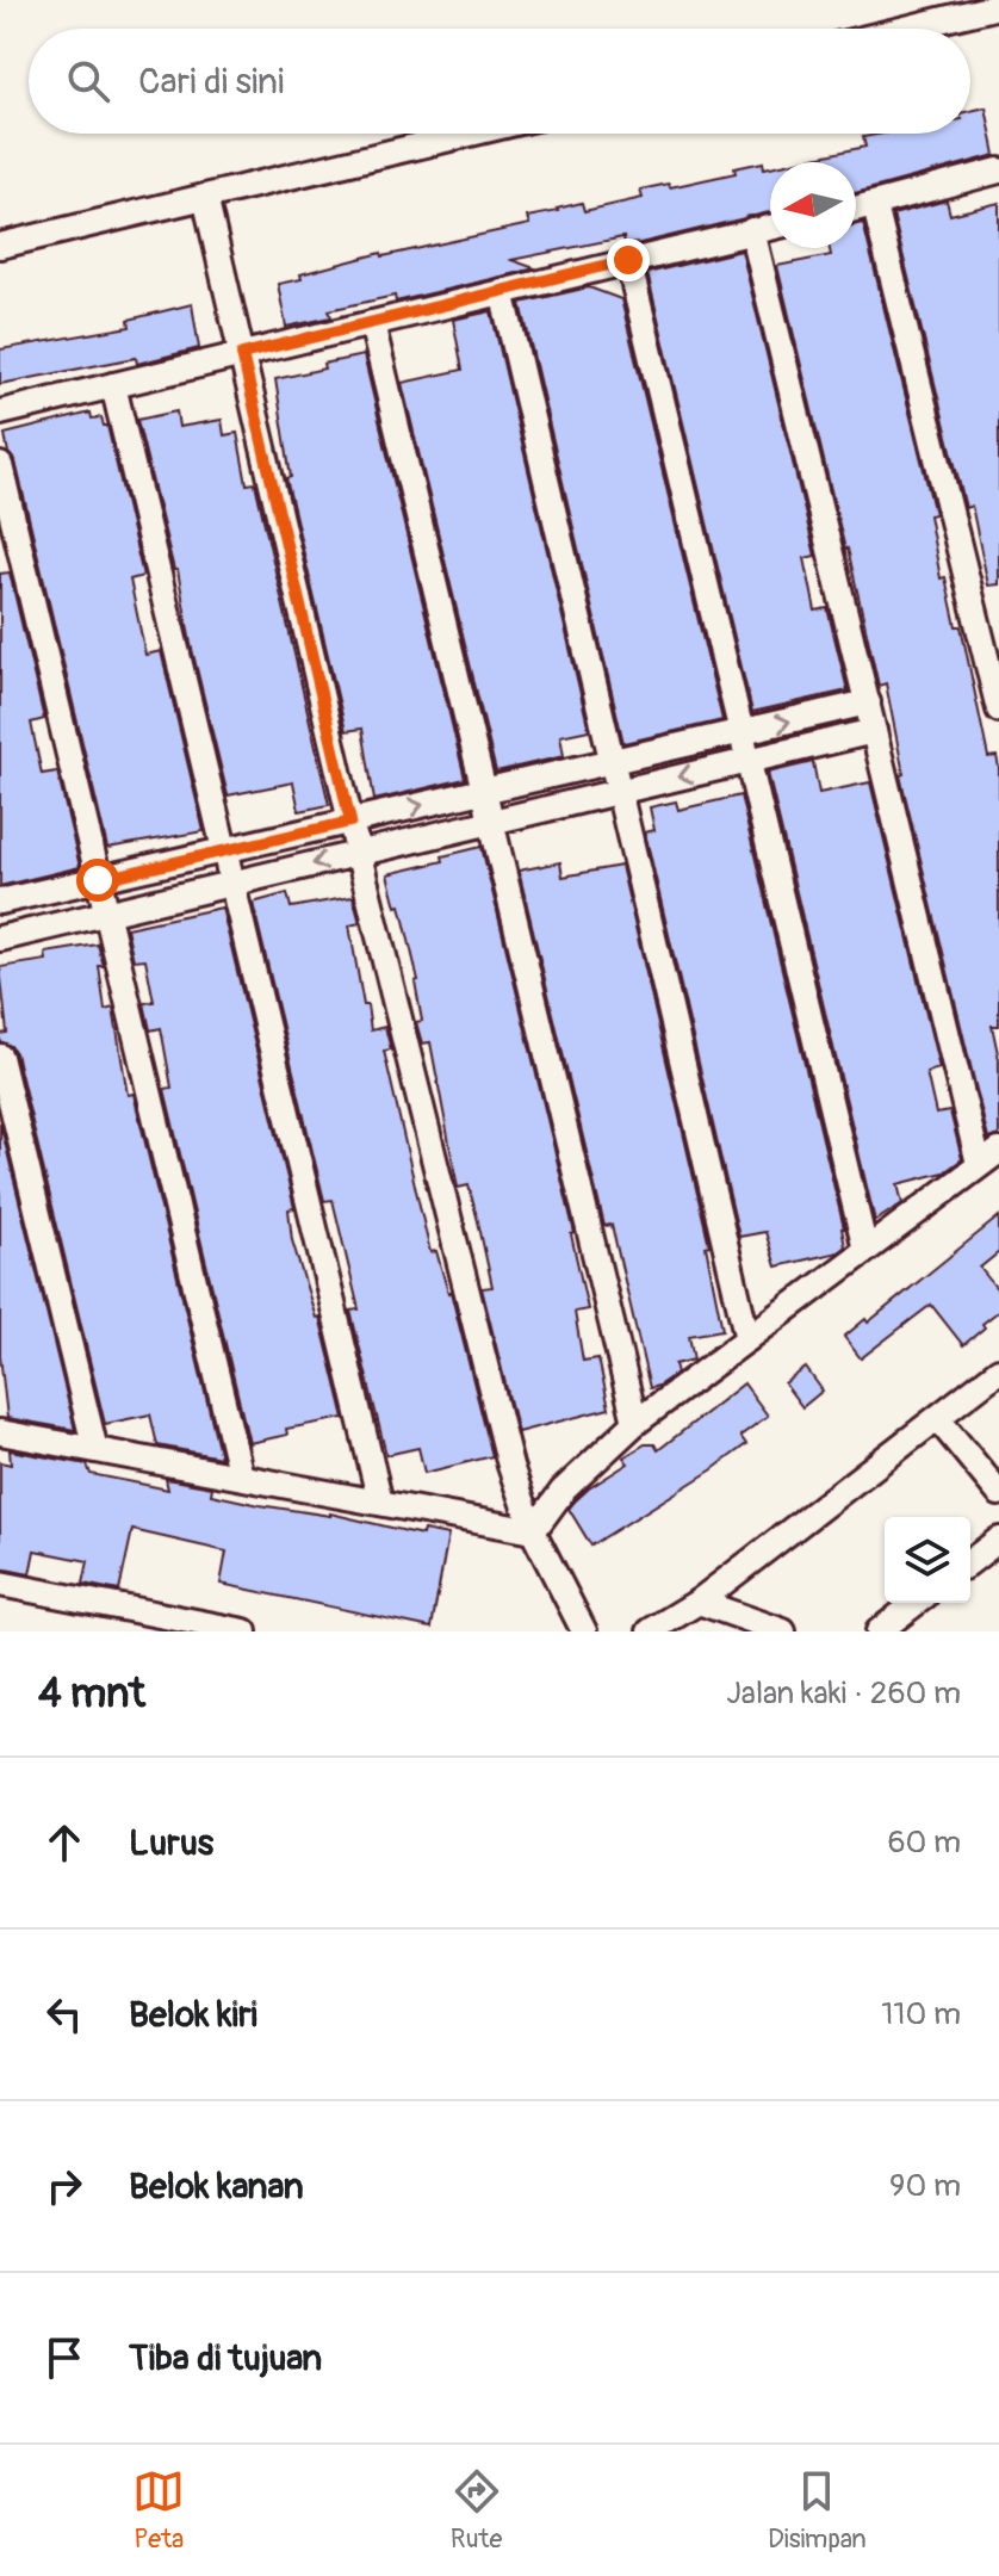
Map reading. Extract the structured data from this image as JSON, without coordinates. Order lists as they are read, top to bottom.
{
  "north": "left",
  "page": {
    "search": "Cari di sini",
    "heading": ["4 mnt", "Jalan kaki · 260 m"],
    "list": [
      ["Lurus", "60 m"],
      ["Belok kiri", "110 m"],
      ["Belok kanan", "90 m"],
      "Tiba di tujuan"
    ],
    "nav": ["Peta", "Rute", "Disimpan"]
  }
}
